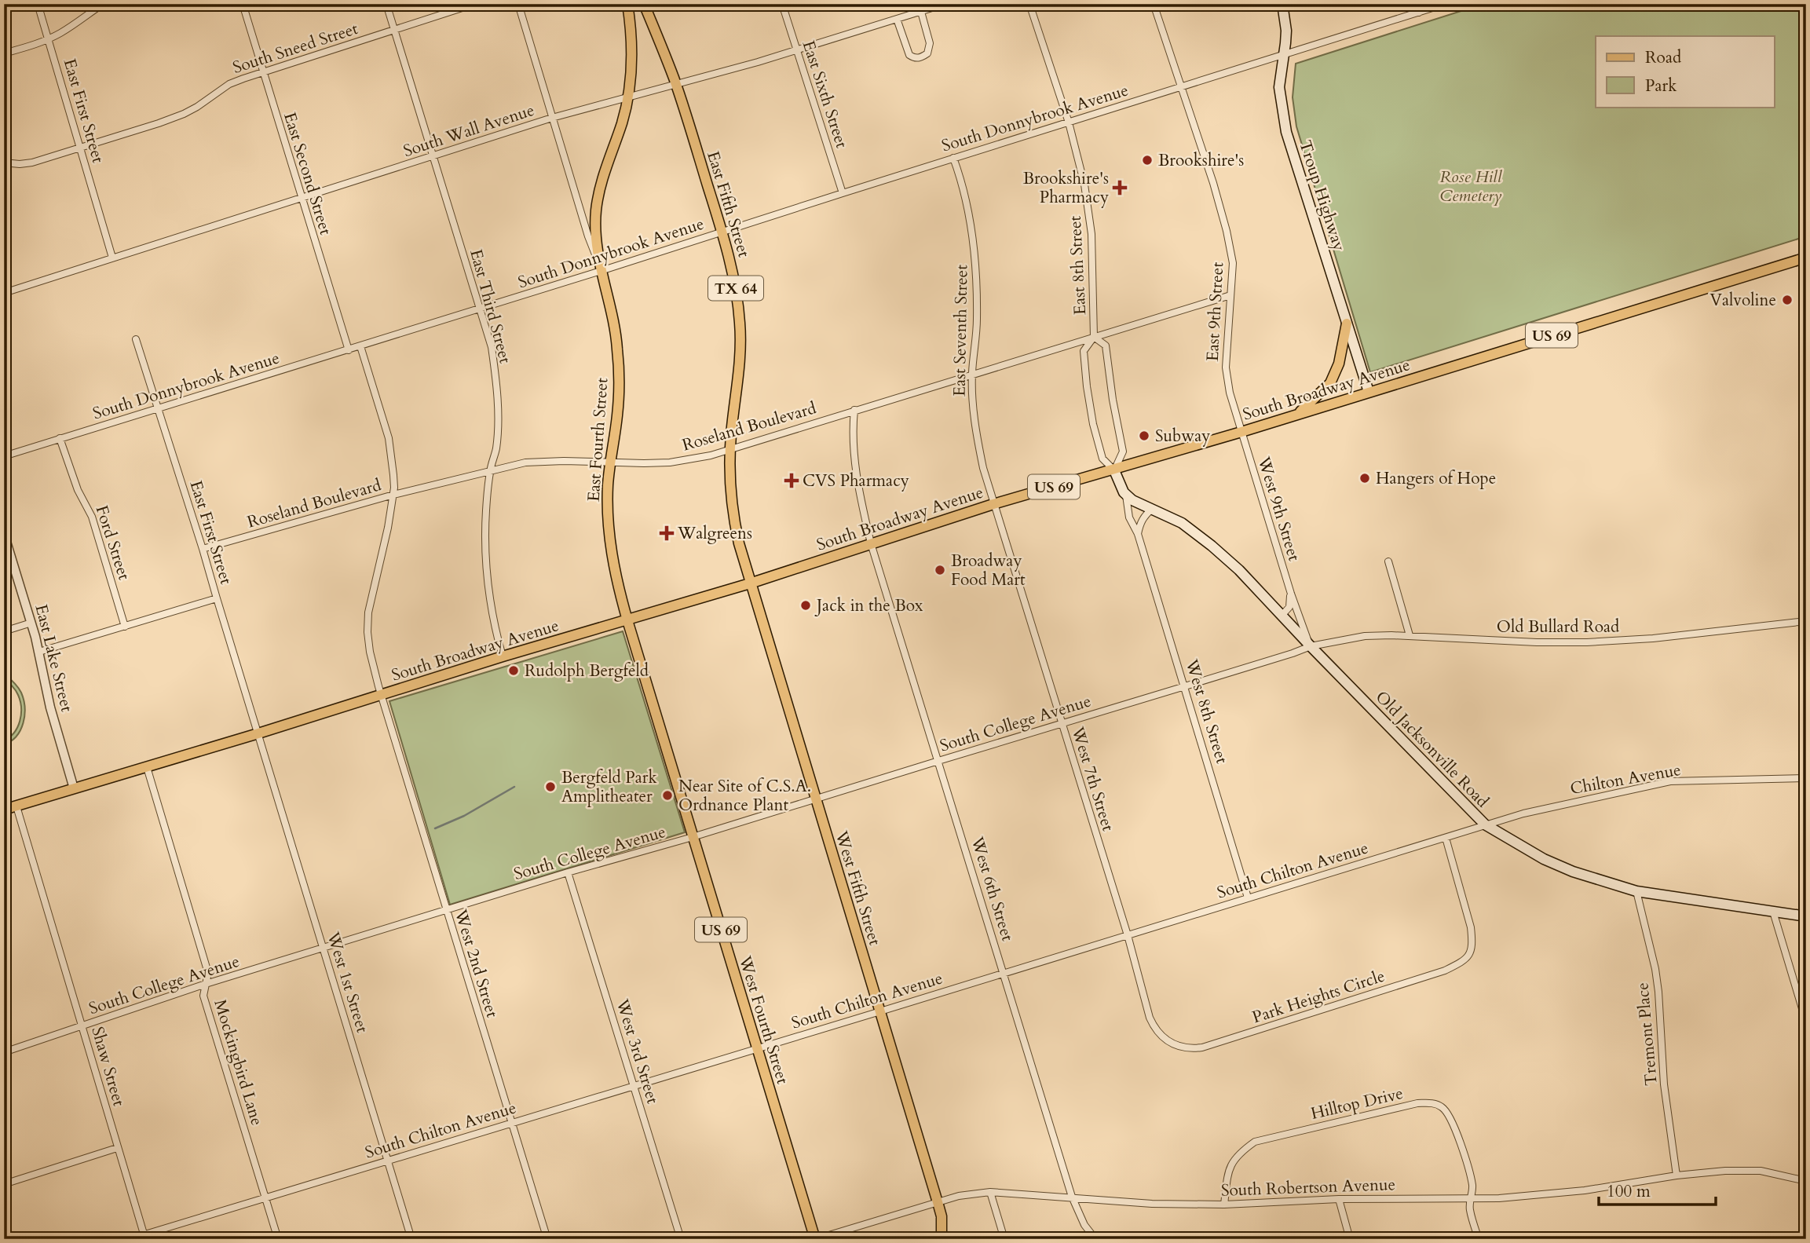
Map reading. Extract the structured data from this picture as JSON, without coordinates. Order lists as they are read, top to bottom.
{
  "streets": {
    "main road": [
      "Troup Highway",
      "East Fifth Street",
      "TX 64",
      "US 69",
      "South Broadway Avenue",
      "East Fourth Street",
      "Old Jacksonville Road",
      "West Fifth Street",
      "West Fourth Street"
    ],
    "street": [
      "South Sneed Street",
      "East Sixth Street",
      "East First Street",
      "South Donnybrook Avenue",
      "South Wall Avenue",
      "East Second Street",
      "East 8th Street",
      "East Third Street",
      "East 9th Street",
      "East Seventh Street",
      "Roseland Boulevard",
      "West 9th Street",
      "Ford Street",
      "Old Bullard Road",
      "East Lake Street",
      "West 8th Street",
      "South College Avenue",
      "West 7th Street",
      "Chilton Avenue",
      "South Chilton Avenue",
      "West 6th Street",
      "West 2nd Street",
      "West 1st Street",
      "Park Heights Circle",
      "Tremont Place",
      "West 3rd Street",
      "Mockingbird Lane",
      "Shaw Street",
      "Hilltop Drive",
      "South Robertson Avenue"
    ]
  },
  "crossings": [
    ["South Sneed Street", "East First Street"],
    ["South Sneed Street", "East Second Street"],
    ["South Sneed Street", "East Third Street"],
    ["East Sixth Street", "South Donnybrook Avenue"],
    ["East Sixth Street", "South Wall Avenue"],
    ["East First Street", "South Donnybrook Avenue"],
    ["East First Street", "South Wall Avenue"],
    ["East First Street", "South Broadway Avenue"],
    ["East First Street", "Roseland Boulevard"],
    ["East First Street", "West 1st Street"],
    ["South Donnybrook Avenue", "East Second Street"],
    ["South Donnybrook Avenue", "Troup Highway"],
    ["South Donnybrook Avenue", "East Fifth Street"],
    ["South Donnybrook Avenue", "East 8th Street"],
    ["South Donnybrook Avenue", "East Third Street"],
    ["South Donnybrook Avenue", "East 9th Street"],
    ["South Donnybrook Avenue", "East Seventh Street"],
    ["South Donnybrook Avenue", "East Fourth Street"],
    ["South Donnybrook Avenue", "Ford Street"],
    ["South Wall Avenue", "East Second Street"],
    ["South Wall Avenue", "East Fifth Street"],
    ["South Wall Avenue", "East Third Street"],
    ["South Wall Avenue", "East Fourth Street"],
    ["Troup Highway", "South Broadway Avenue"],
    ["East Fifth Street", "South Broadway Avenue"],
    ["East Fifth Street", "Roseland Boulevard"],
    ["East Fifth Street", "West Fifth Street"],
    ["East 8th Street", "South Broadway Avenue"],
    ["East 8th Street", "Roseland Boulevard"],
    ["East Third Street", "South Broadway Avenue"],
    ["East Third Street", "Roseland Boulevard"],
    ["East 9th Street", "South Broadway Avenue"],
    ["East 9th Street", "Roseland Boulevard"],
    ["East 9th Street", "West 9th Street"],
    ["East Seventh Street", "South Broadway Avenue"],
    ["East Seventh Street", "Roseland Boulevard"],
    ["East Seventh Street", "West 7th Street"],
    ["South Broadway Avenue", "East Fourth Street"],
    ["South Broadway Avenue", "West 9th Street"],
    ["South Broadway Avenue", "East Lake Street"],
    ["South Broadway Avenue", "West 7th Street"],
    ["South Broadway Avenue", "West Fifth Street"],
    ["South Broadway Avenue", "West 6th Street"],
    ["South Broadway Avenue", "West 2nd Street"],
    ["South Broadway Avenue", "West 1st Street"],
    ["South Broadway Avenue", "West Fourth Street"],
    ["South Broadway Avenue", "Mockingbird Lane"],
    ["South Broadway Avenue", "Shaw Street"],
    ["Roseland Boulevard", "East Fourth Street"],
    ["Roseland Boulevard", "West 6th Street"],
    ["East Fourth Street", "West Fourth Street"],
    ["West 9th Street", "Old Bullard Road"],
    ["West 9th Street", "South College Avenue"],
    ["West 9th Street", "Old Jacksonville Road"],
    ["Old Bullard Road", "South College Avenue"],
    ["Old Bullard Road", "Old Jacksonville Road"],
    ["West 8th Street", "South College Avenue"],
    ["West 8th Street", "Old Jacksonville Road"],
    ["West 8th Street", "South Chilton Avenue"],
    ["South College Avenue", "Old Jacksonville Road"],
    ["South College Avenue", "West 7th Street"],
    ["South College Avenue", "West Fifth Street"],
    ["South College Avenue", "West 6th Street"],
    ["South College Avenue", "West 2nd Street"],
    ["South College Avenue", "West 1st Street"],
    ["South College Avenue", "West Fourth Street"],
    ["South College Avenue", "West 3rd Street"],
    ["South College Avenue", "Mockingbird Lane"],
    ["South College Avenue", "Shaw Street"],
    ["Old Jacksonville Road", "Chilton Avenue"],
    ["Old Jacksonville Road", "South Chilton Avenue"],
    ["Old Jacksonville Road", "Tremont Place"],
    ["West 7th Street", "South Chilton Avenue"],
    ["West 7th Street", "Park Heights Circle"],
    ["Chilton Avenue", "South Chilton Avenue"],
    ["South Chilton Avenue", "West Fifth Street"],
    ["South Chilton Avenue", "West 6th Street"],
    ["South Chilton Avenue", "West 2nd Street"],
    ["South Chilton Avenue", "West 1st Street"],
    ["South Chilton Avenue", "Park Heights Circle"],
    ["South Chilton Avenue", "West Fourth Street"],
    ["South Chilton Avenue", "West 3rd Street"],
    ["South Chilton Avenue", "Mockingbird Lane"],
    ["South Chilton Avenue", "Shaw Street"],
    ["West Fifth Street", "South Robertson Avenue"],
    ["West 6th Street", "South Robertson Avenue"],
    ["West Fourth Street", "South Robertson Avenue"],
    ["Tremont Place", "South Robertson Avenue"],
    ["Hilltop Drive", "South Robertson Avenue"]
  ],
  "parks": ["Rose Hill Cemetery"],
  "places": {
    "other": [
      "Brookshire's",
      "Valvoline",
      "Subway",
      "Hangers of Hope",
      "Broadway Food Mart",
      "Jack in the Box",
      "Rudolph Bergfeld",
      "Bergfeld Park Amplitheater",
      "Near Site of C.S.A. Ordnance Plant"
    ],
    "health": ["Brookshire's Pharmacy", "CVS Pharmacy", "Walgreens"]
  },
  "legend": ["Road", "Park"],
  "scale_bar": "100 m"
}
